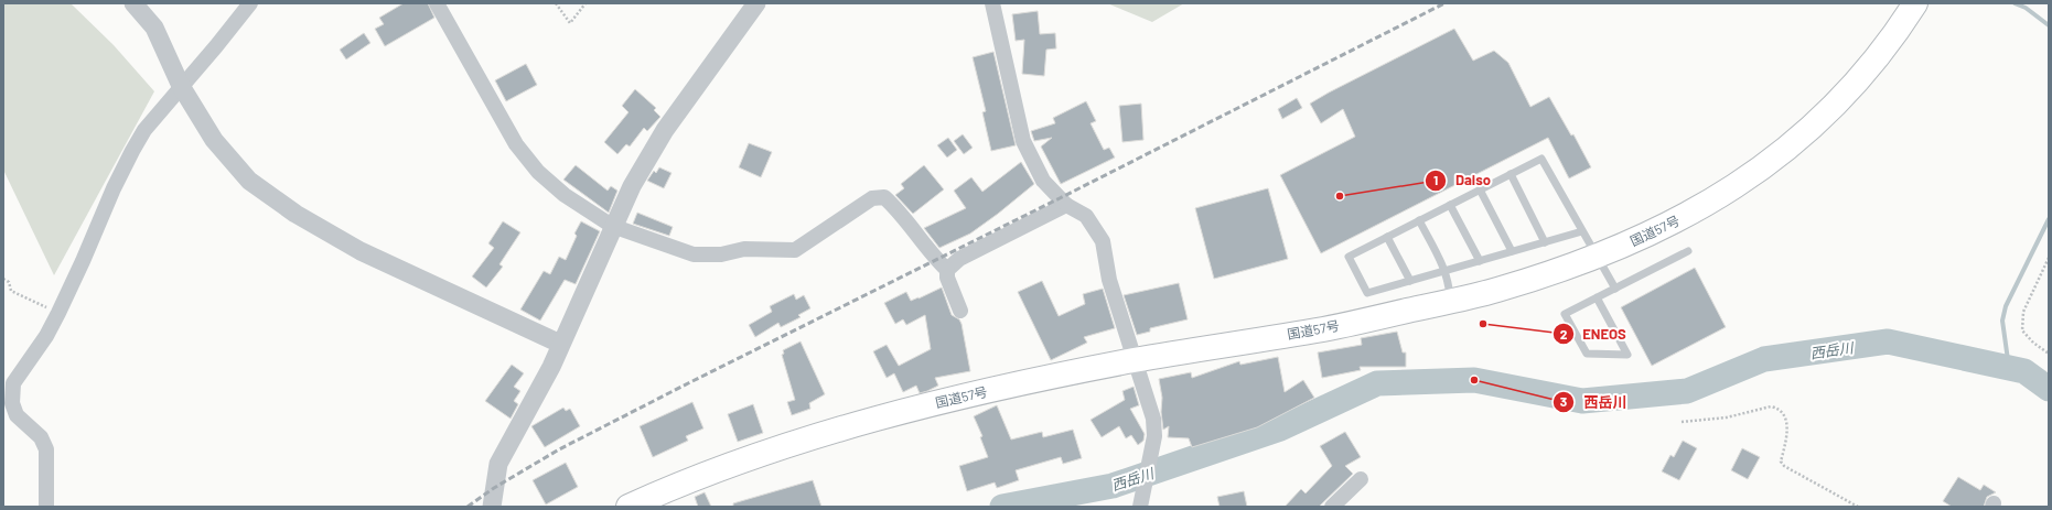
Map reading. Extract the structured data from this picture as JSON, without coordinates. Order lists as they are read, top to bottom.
{
  "streets": {
    "highway": ["国道57号"]
  },
  "water": ["西岳川"],
  "places": ["Daiso", "ENEOS", "西岳川"]
}
